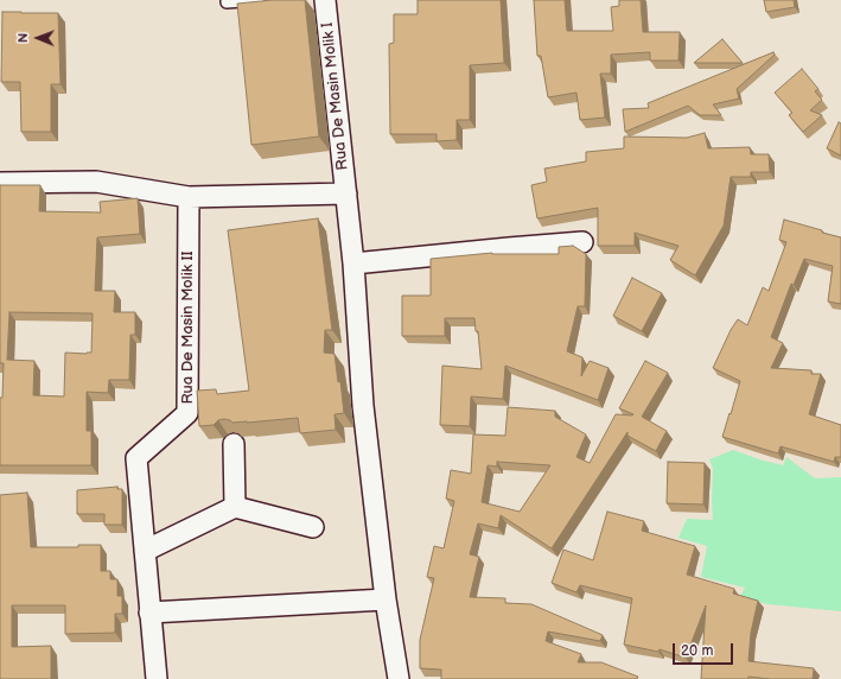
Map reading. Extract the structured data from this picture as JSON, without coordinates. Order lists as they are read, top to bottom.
{
  "streets": {
    "street": ["Rua De Masin Molik I", "Rua De Masin Molik II"]
  },
  "scale_bar": "20 m",
  "north": "left"
}
